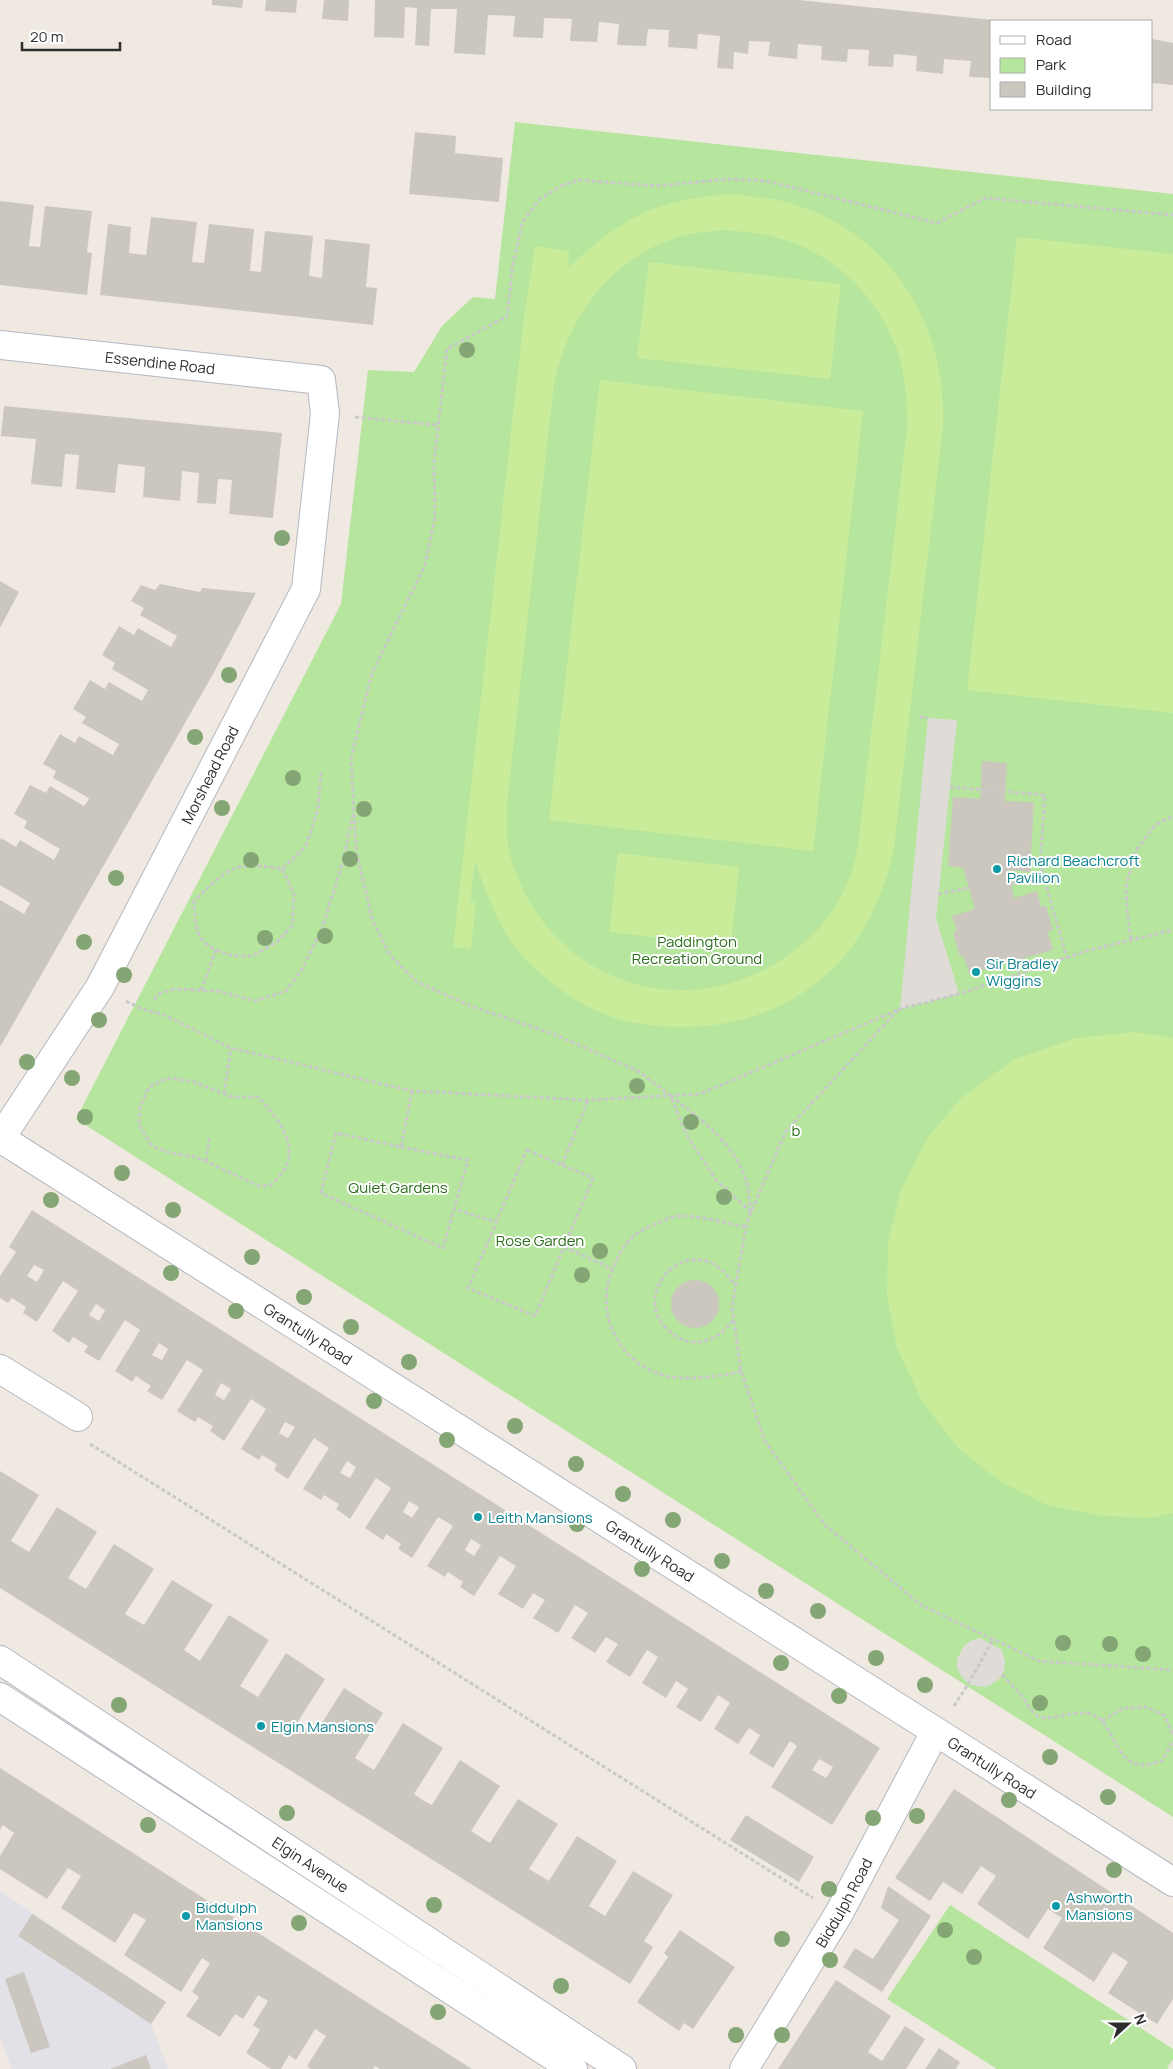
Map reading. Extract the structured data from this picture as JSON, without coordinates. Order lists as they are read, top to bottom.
{
  "streets": {
    "street": [
      "Essendine Road",
      "Morshead Road",
      "Grantully Road",
      "Elgin Avenue",
      "Biddulph Road"
    ]
  },
  "crossings": [
    ["Essendine Road", "Morshead Road"],
    ["Morshead Road", "Grantully Road"],
    ["Grantully Road", "Biddulph Road"]
  ],
  "parks": [
    "Paddington Recreation Ground",
    "b",
    "Quiet Gardens",
    "Rose Garden"
  ],
  "places": [
    "Richard Beachcroft Pavilion",
    "Sir Bradley Wiggins",
    "Leith Mansions",
    "Elgin Mansions",
    "Ashworth Mansions",
    "Biddulph Mansions"
  ],
  "legend": ["Road", "Park", "Building"],
  "scale_bar": "20 m",
  "north": "right"
}
